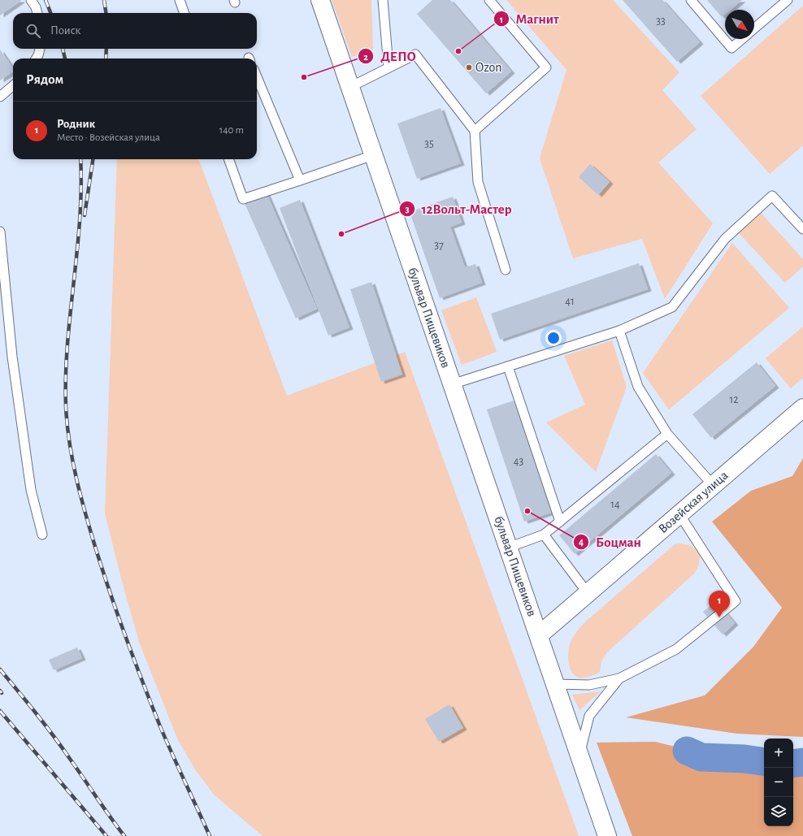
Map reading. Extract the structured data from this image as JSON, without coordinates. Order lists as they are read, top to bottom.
{
  "streets": {
    "main road": ["бульвар Пищевиков", "Возейская улица"]
  },
  "crossings": [
    ["бульвар Пищевиков", "Возейская улица"]
  ],
  "places": [
    "Магнит",
    "Ozon",
    "ДЕПО",
    "12Вольт-Мастер",
    "Боцман"
  ],
  "house_numbers": [
    "33",
    "35",
    "37",
    "41",
    "12",
    "43",
    "14"
  ],
  "north": "bottom right",
  "page": {
    "search": "Поиск",
    "heading": "Рядом",
    "list": [
      {
        "mark": "1",
        "name": "Родник",
        "note": "Место · Возейская улица",
        "value": "140 m"
      }
    ],
    "pins": "1",
    "map_buttons": ["+", "−"]
  }
}
